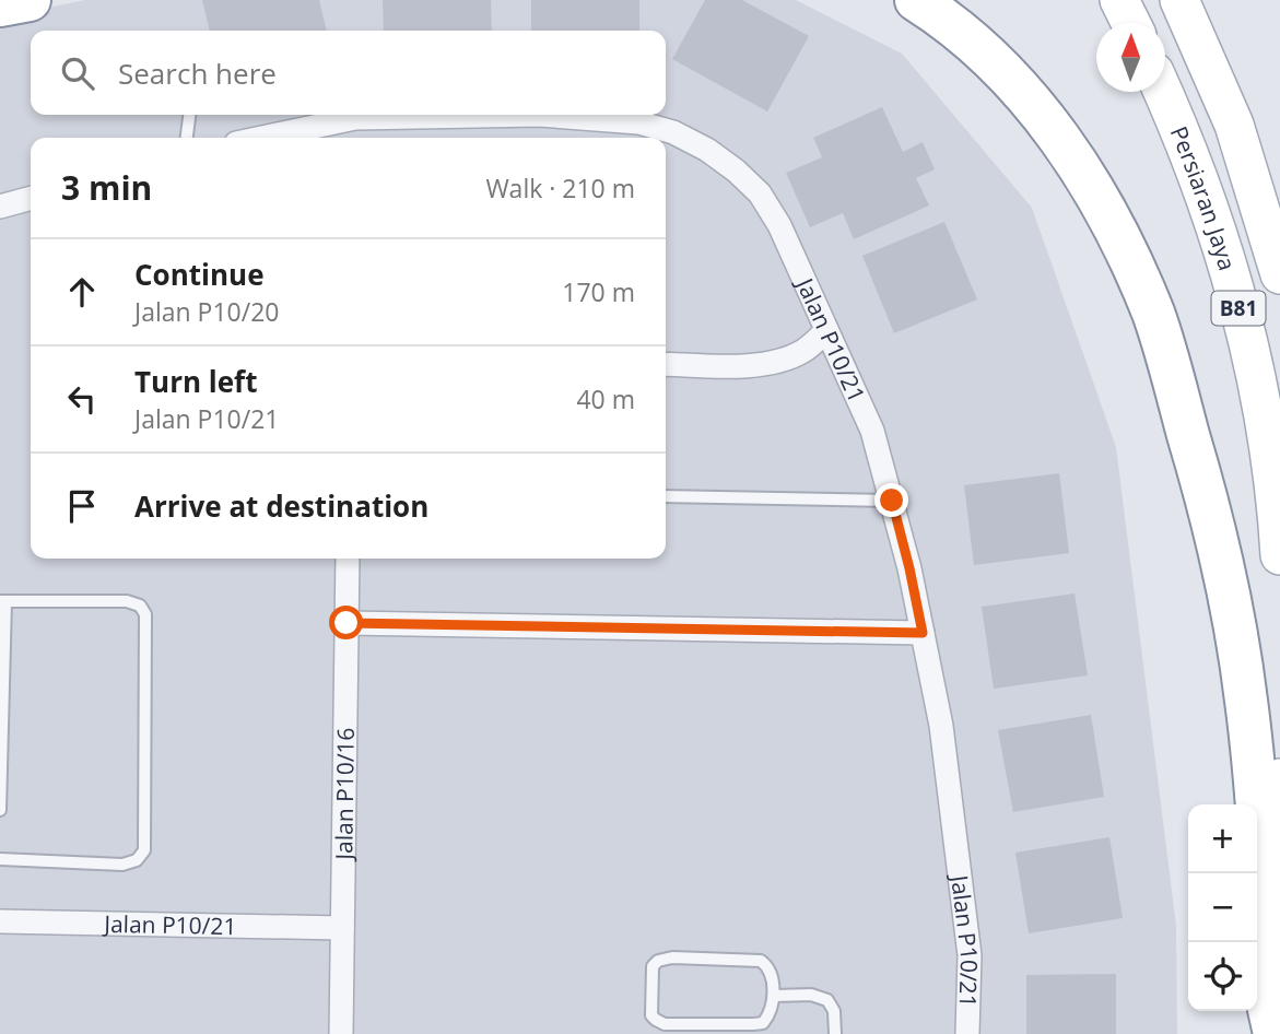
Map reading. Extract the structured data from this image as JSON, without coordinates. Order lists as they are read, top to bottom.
{
  "streets": {
    "main road": ["Persiaran Jaya", "B81"],
    "street": ["Jalan P10/21", "Jalan P10/16"]
  },
  "crossings": [
    ["Jalan P10/21", "Jalan P10/16"]
  ],
  "north": "top",
  "page": {
    "search": "Search here",
    "heading": ["3 min", "Walk · 210 m"],
    "list": [
      ["Continue", "Jalan P10/20", "170 m"],
      ["Turn left", "Jalan P10/21", "40 m"],
      "Arrive at destination"
    ],
    "map_buttons": ["+", "−"]
  }
}
